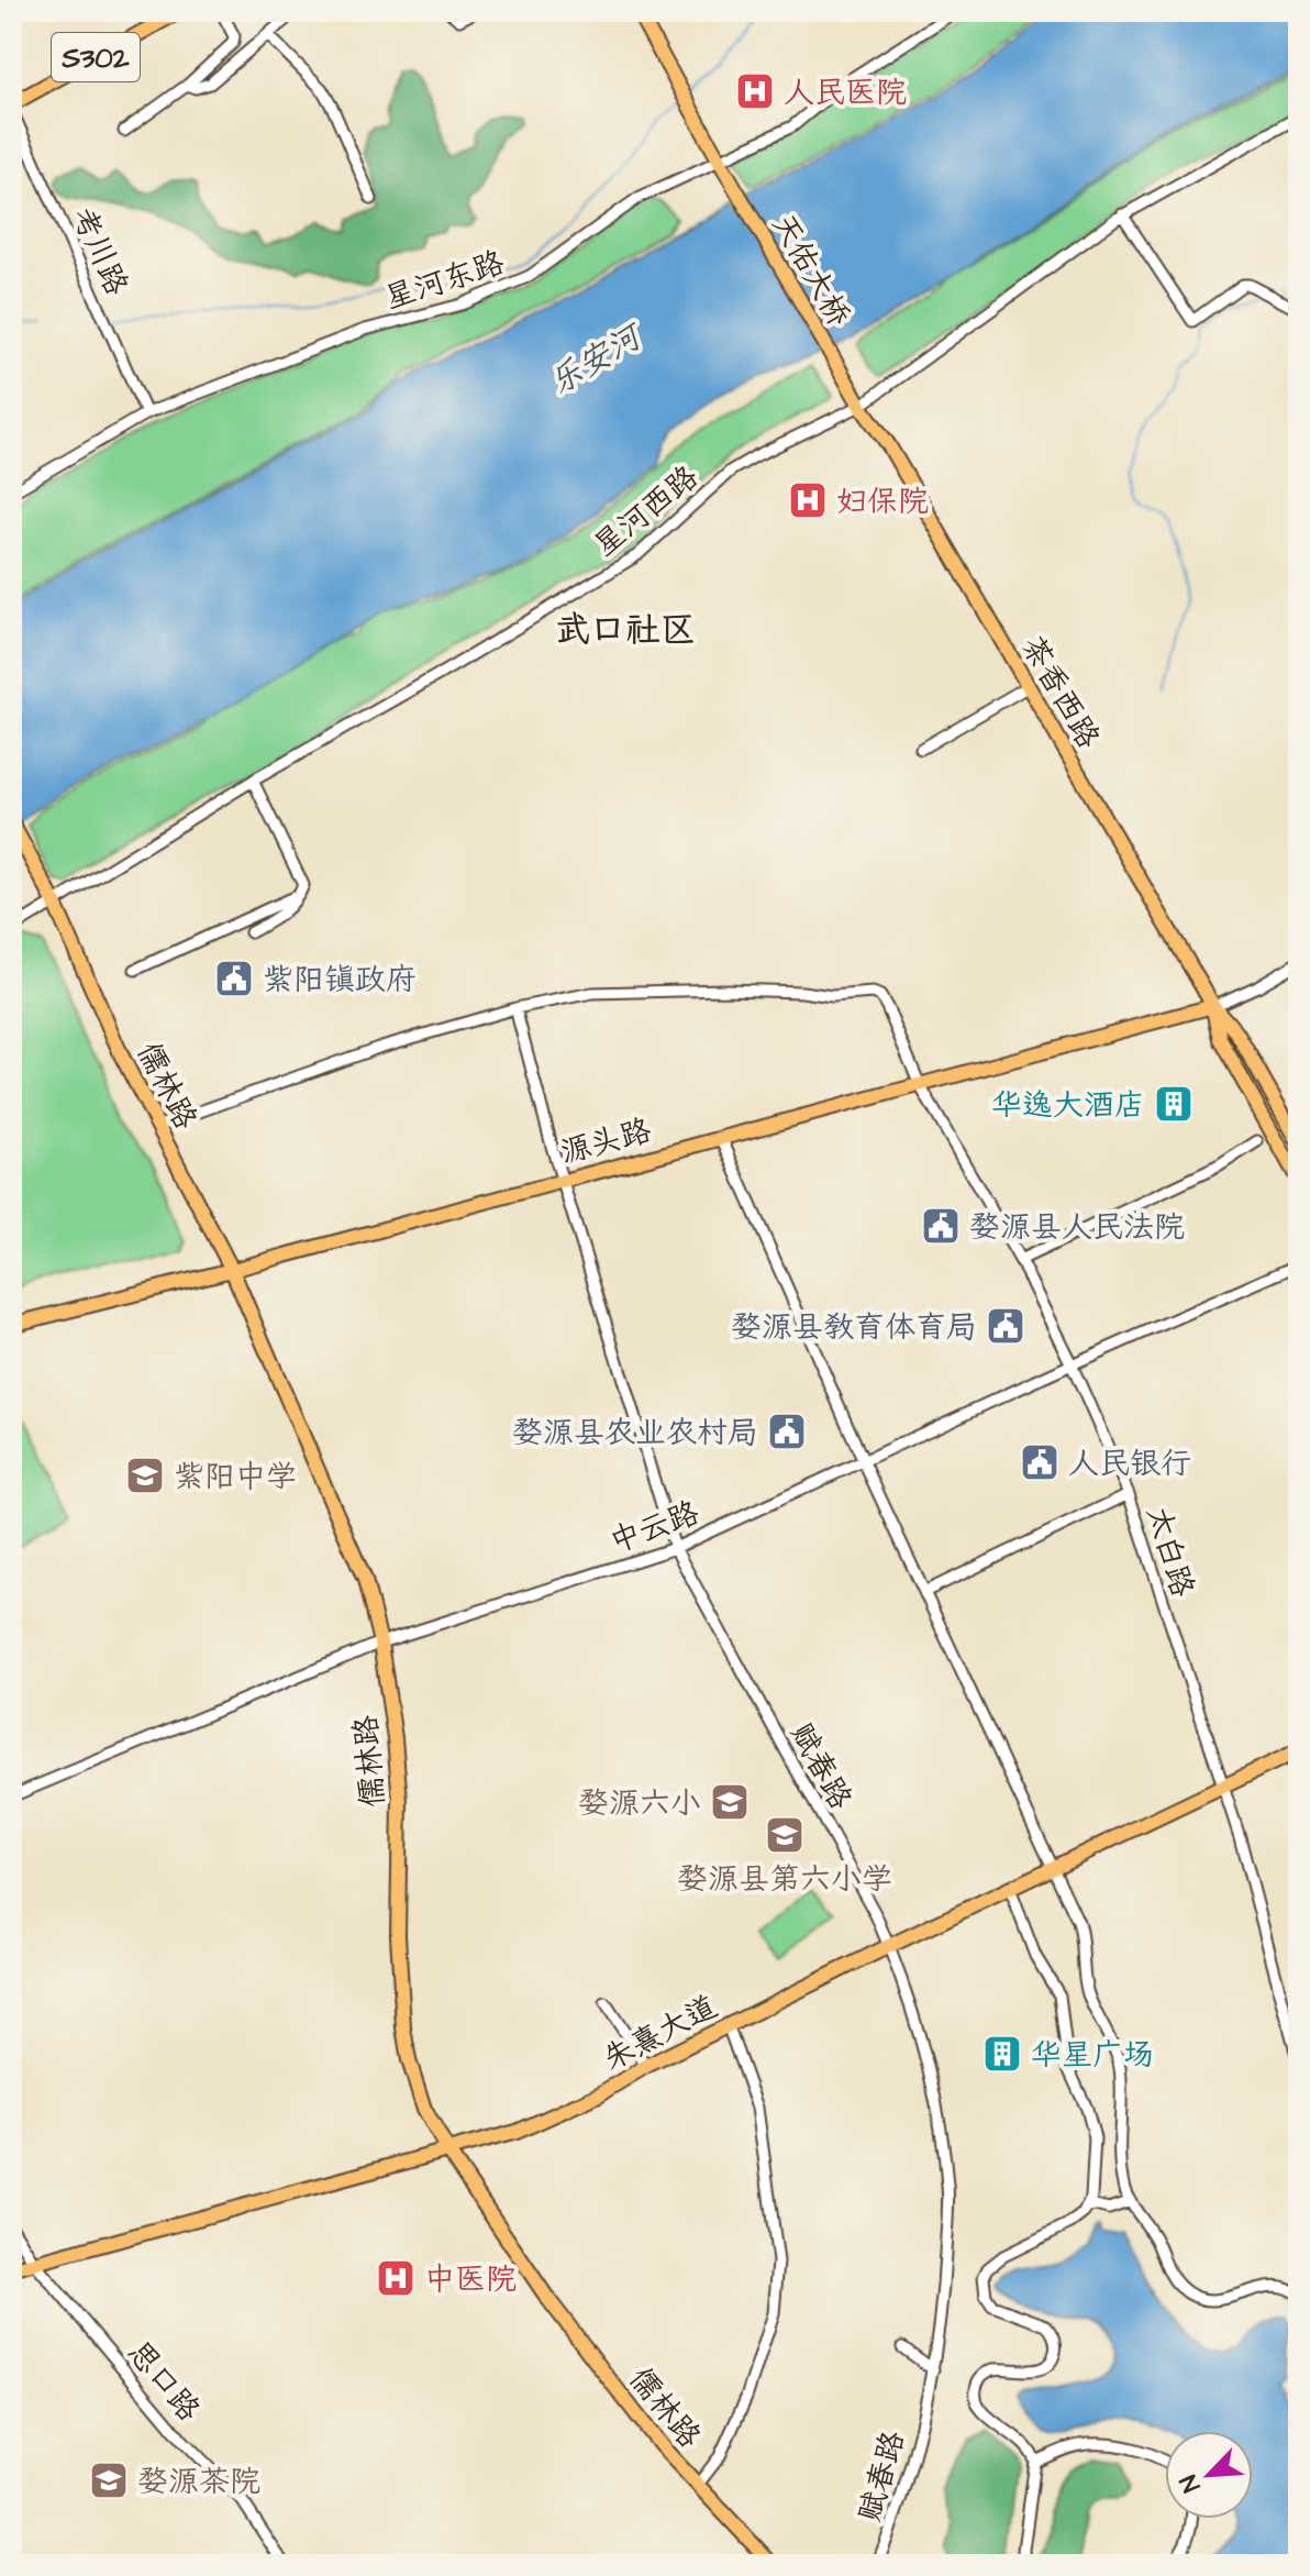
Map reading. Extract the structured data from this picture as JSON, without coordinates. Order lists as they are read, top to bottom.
{
  "streets": {
    "main road": [
      "S302",
      "天佑大桥",
      "茶香西路",
      "儒林路",
      "源头路",
      "朱熹大道"
    ],
    "street": [
      "考川路",
      "星河东路",
      "星河西路",
      "中云路",
      "太白路",
      "赋春路",
      "思口路"
    ]
  },
  "crossings": [
    ["S302", "考川路"],
    ["考川路", "星河东路"],
    ["天佑大桥", "星河东路"],
    ["天佑大桥", "星河西路"],
    ["天佑大桥", "茶香西路"],
    ["星河西路", "茶香西路"],
    ["星河西路", "儒林路"],
    ["茶香西路", "源头路"],
    ["儒林路", "源头路"],
    ["儒林路", "中云路"],
    ["儒林路", "朱熹大道"],
    ["源头路", "太白路"],
    ["源头路", "赋春路"],
    ["中云路", "太白路"],
    ["中云路", "赋春路"],
    ["太白路", "赋春路"],
    ["太白路", "朱熹大道"],
    ["赋春路", "朱熹大道"],
    ["朱熹大道", "思口路"]
  ],
  "districts": ["武口社区"],
  "water": ["乐安河"],
  "places": {
    "hospital": ["人民医院", "妇保院", "中医院"],
    "public building": [
      "紫阳镇政府",
      "婺源县人民法院",
      "婺源县教育体育局",
      "婺源县农业农村局",
      "人民银行"
    ],
    "building": ["华逸大酒店", "华星广场"],
    "school or university": [
      "紫阳中学",
      "婺源六小",
      "婺源县第六小学",
      "婺源茶院"
    ]
  },
  "north": "bottom left"
}
